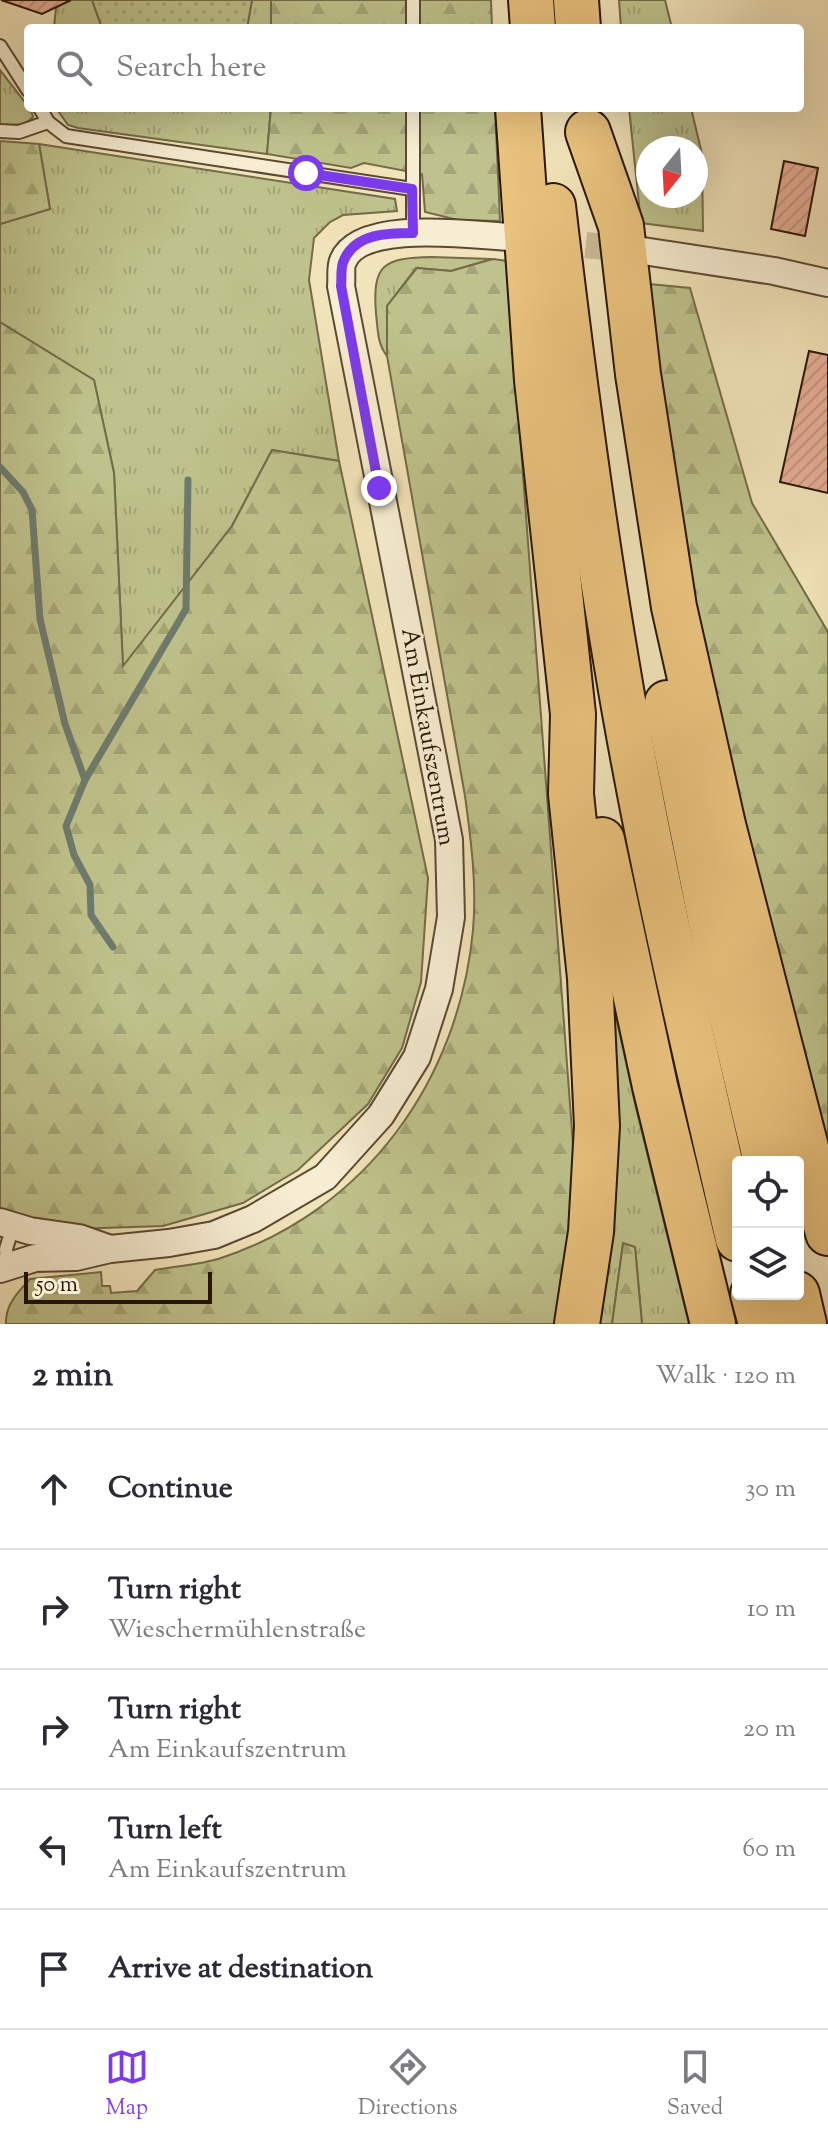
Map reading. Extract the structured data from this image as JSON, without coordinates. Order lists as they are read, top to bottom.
{
  "streets": {
    "street": ["Am Einkaufszentrum"]
  },
  "scale_bar": "50 m",
  "north": "bottom",
  "page": {
    "search": "Search here",
    "scale": "50 m",
    "heading": ["2 min", "Walk · 120 m"],
    "list": [
      ["Continue", "30 m"],
      ["Turn right", "Wieschermühlenstraße", "10 m"],
      ["Turn right", "Am Einkaufszentrum", "20 m"],
      ["Turn left", "Am Einkaufszentrum", "60 m"],
      "Arrive at destination"
    ],
    "nav": ["Map", "Directions", "Saved"]
  }
}
